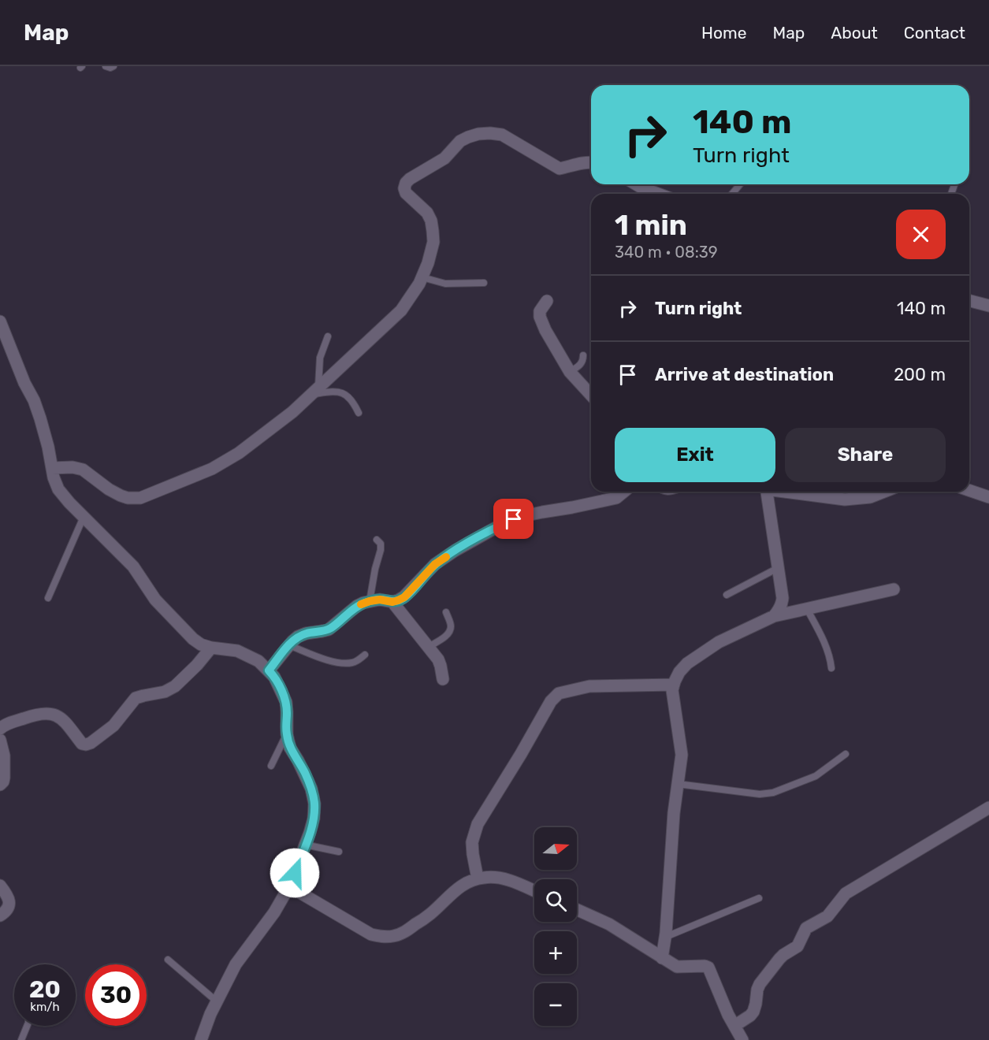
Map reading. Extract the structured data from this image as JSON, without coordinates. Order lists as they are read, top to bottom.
{
  "north": "right",
  "page": {
    "header": "Map",
    "nav": [
      "Home",
      "Map",
      "About",
      "Contact"
    ],
    "turn": ["140 m", "Turn right"],
    "heading": ["1 min", "340 m · 08:39"],
    "list": [
      {
        "name": "Turn right",
        "value": "140 m"
      },
      {
        "name": "Arrive at destination",
        "value": "200 m"
      }
    ],
    "buttons": ["Exit", "Share"],
    "map_buttons": ["+", "−"],
    "speed": "20 km/h",
    "limit": "30"
  }
}
